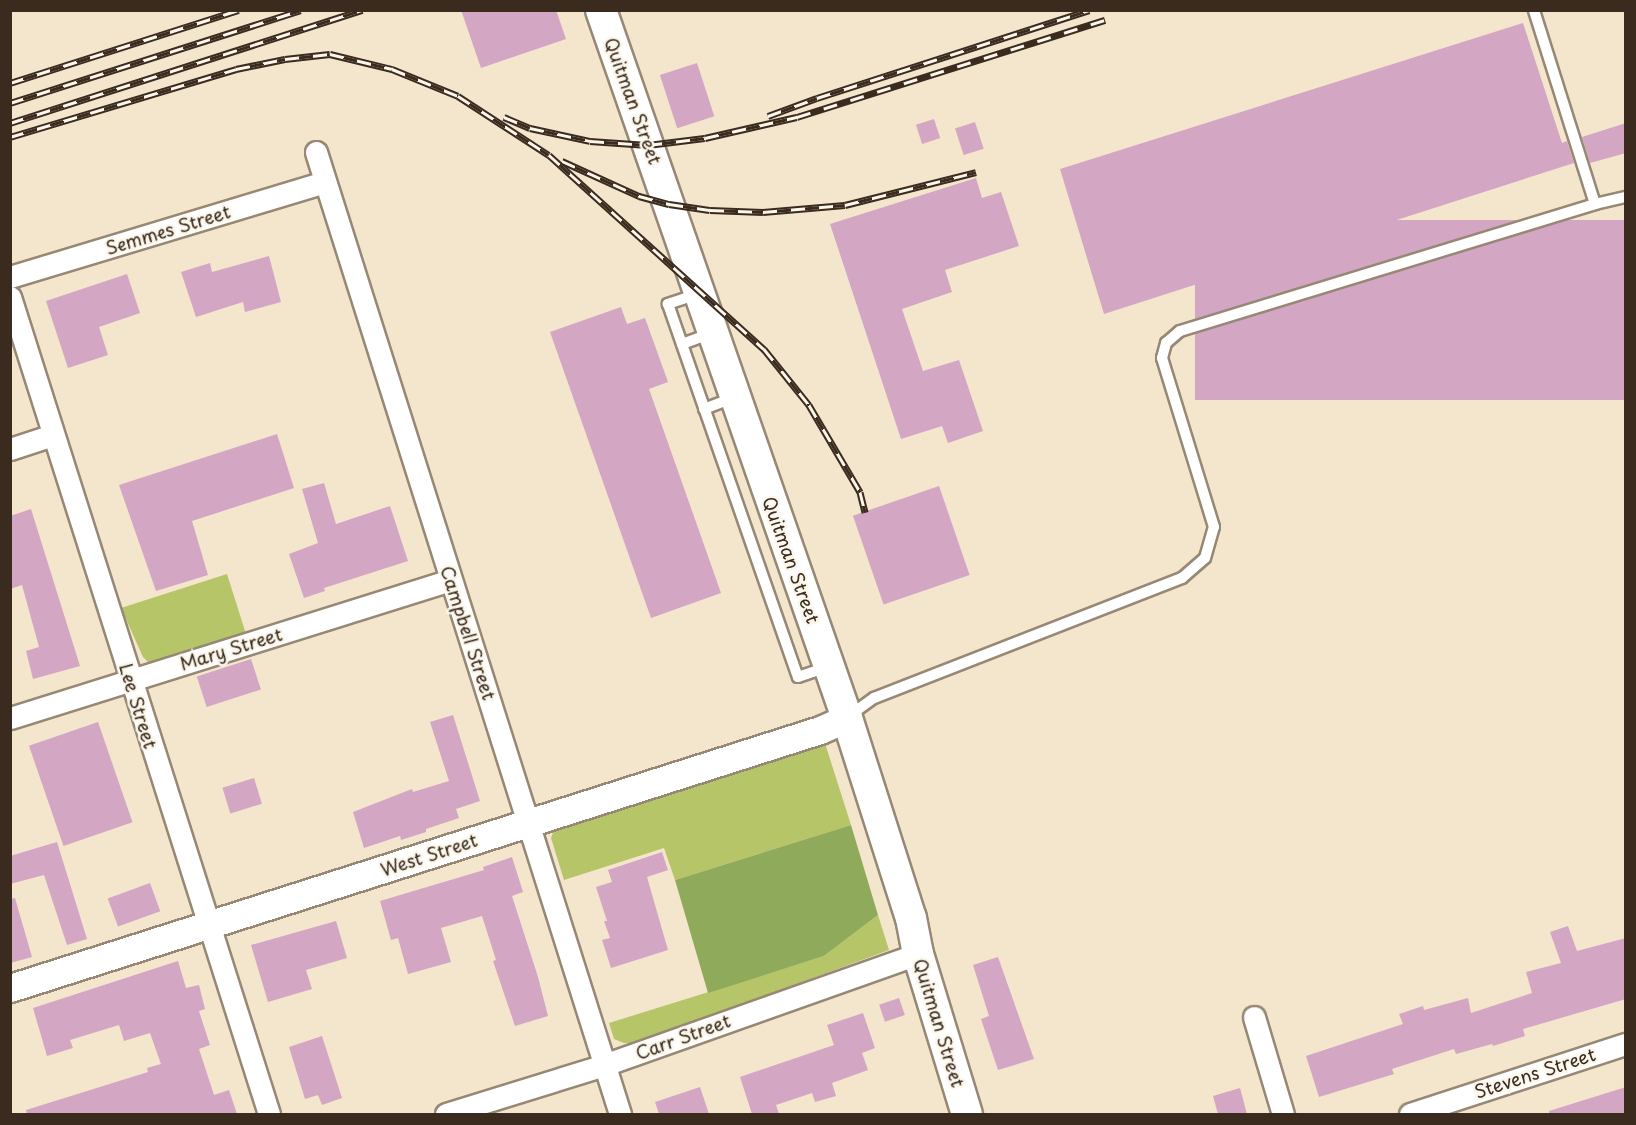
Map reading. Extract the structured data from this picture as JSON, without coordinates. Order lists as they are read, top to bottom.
{
  "streets": {
    "main road": ["Quitman Street"],
    "street": [
      "Semmes Street",
      "Campbell Street",
      "Mary Street",
      "Lee Street",
      "West Street",
      "Carr Street",
      "Stevens Street"
    ]
  },
  "crossings": [
    ["Quitman Street", "West Street"],
    ["Quitman Street", "Carr Street"],
    ["Semmes Street", "Campbell Street"],
    ["Campbell Street", "Mary Street"],
    ["Campbell Street", "West Street"],
    ["Campbell Street", "Carr Street"],
    ["Mary Street", "Lee Street"],
    ["Lee Street", "West Street"]
  ]
}
